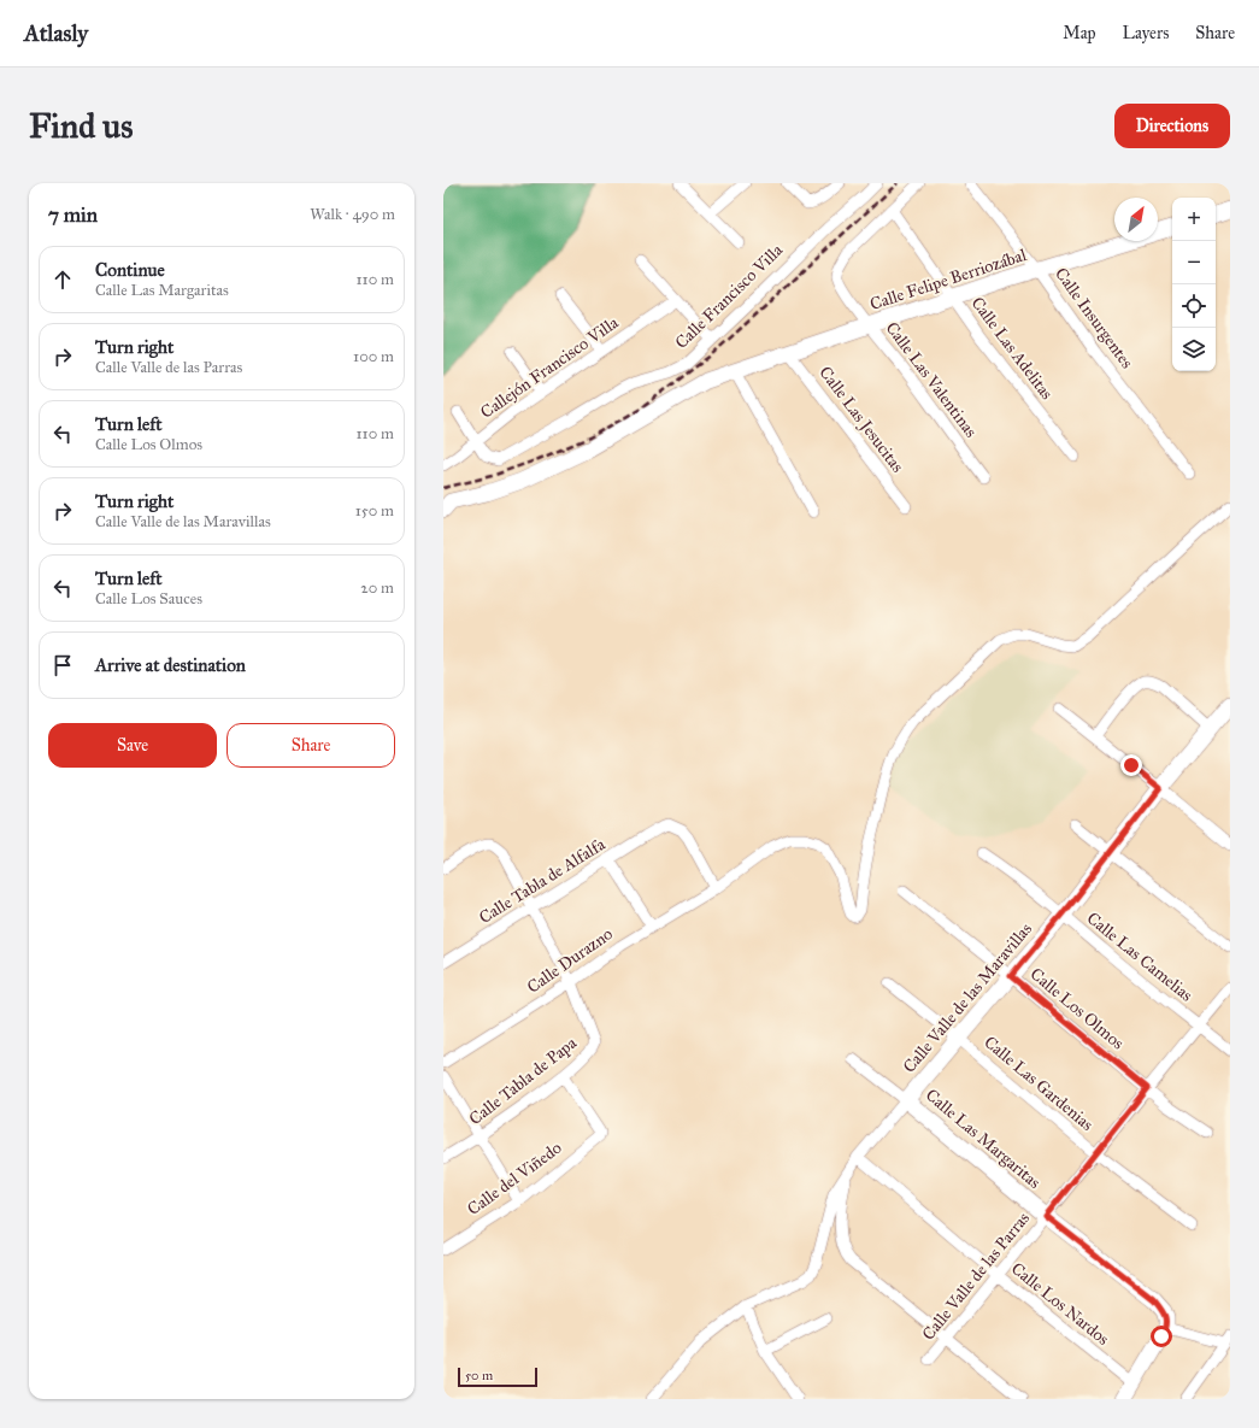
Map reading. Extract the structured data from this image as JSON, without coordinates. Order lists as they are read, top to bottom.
{
  "streets": {
    "street": [
      "Calle Felipe Berriozábal",
      "Calle Francisco Villa",
      "Calle Insurgentes",
      "Calle Las Adelitas",
      "Callejón Francisco Villa",
      "Calle Las Valentinas",
      "Calle Las Jesucitas",
      "Calle Tabla de Alfalfa",
      "Calle Las Camelias",
      "Calle Durazno",
      "Calle Valle de las Maravillas",
      "Calle Los Olmos",
      "Calle Tabla de Papa",
      "Calle Las Gardenias",
      "Calle Las Margaritas",
      "Calle del Viñedo",
      "Calle Valle de las Parras",
      "Calle Los Nardos"
    ]
  },
  "crossings": [
    ["Calle Felipe Berriozábal", "Calle Insurgentes"],
    ["Calle Felipe Berriozábal", "Calle Las Adelitas"],
    ["Calle Felipe Berriozábal", "Calle Las Valentinas"],
    ["Calle Felipe Berriozábal", "Calle Las Jesucitas"],
    ["Calle Francisco Villa", "Callejón Francisco Villa"],
    ["Calle Las Adelitas", "Calle Las Valentinas"],
    ["Calle Tabla de Alfalfa", "Calle Durazno"],
    ["Calle Las Camelias", "Calle Valle de las Maravillas"],
    ["Calle Las Camelias", "Calle Valle de las Parras"],
    ["Calle Durazno", "Calle Tabla de Papa"],
    ["Calle Valle de las Maravillas", "Calle Los Olmos"],
    ["Calle Valle de las Maravillas", "Calle Las Gardenias"],
    ["Calle Valle de las Maravillas", "Calle Las Margaritas"],
    ["Calle Valle de las Maravillas", "Calle Los Nardos"],
    ["Calle Los Olmos", "Calle Valle de las Parras"],
    ["Calle Tabla de Papa", "Calle del Viñedo"],
    ["Calle Las Gardenias", "Calle Valle de las Parras"],
    ["Calle Las Margaritas", "Calle Valle de las Parras"],
    ["Calle Valle de las Parras", "Calle Los Nardos"]
  ],
  "scale_bar": "50 m",
  "north": "top right",
  "page": {
    "header": "Atlasly",
    "nav": ["Map", "Layers", "Share"],
    "buttons": [
      "Directions",
      ["Save", "Share"]
    ],
    "title": "Find us",
    "heading": ["7 min", "Walk · 490 m"],
    "map_buttons": ["+", "−"],
    "list": [
      ["Continue", "Calle Las Margaritas", "110 m"],
      ["Turn right", "Calle Valle de las Parras", "100 m"],
      ["Turn left", "Calle Los Olmos", "110 m"],
      ["Turn right", "Calle Valle de las Maravillas", "150 m"],
      ["Turn left", "Calle Los Sauces", "20 m"],
      "Arrive at destination"
    ],
    "scale": "50 m"
  }
}
